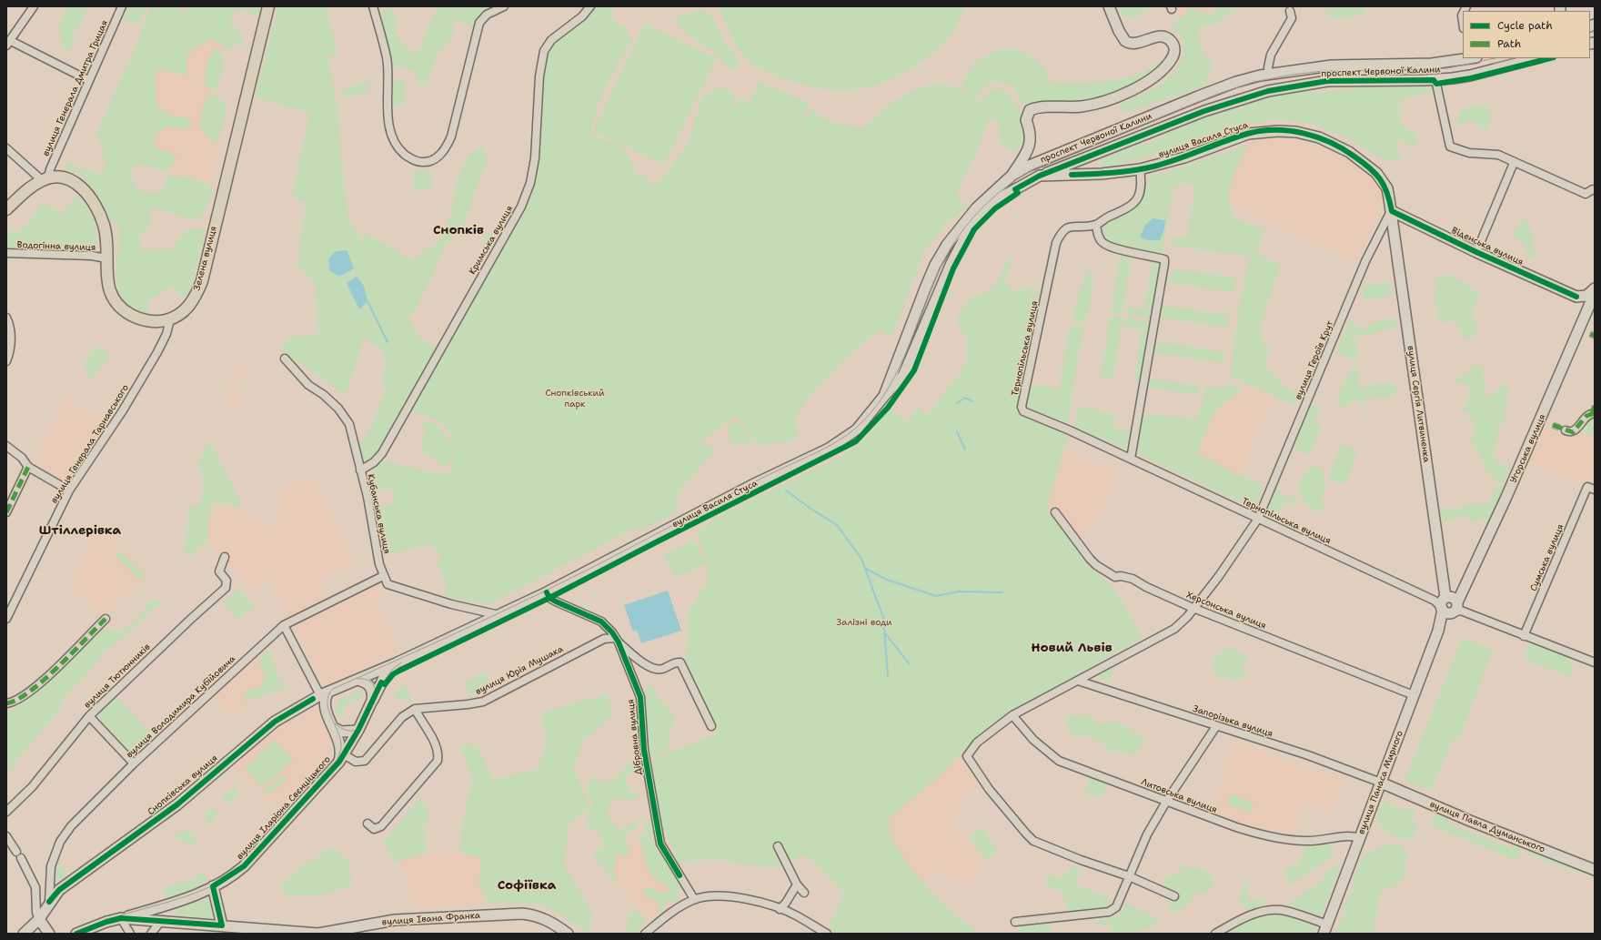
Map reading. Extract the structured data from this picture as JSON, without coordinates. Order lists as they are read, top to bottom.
{
  "streets": {
    "main road": [
      "проспект Червоної Калини",
      "вулиця Василя Стуса",
      "Віденська вулиця",
      "Зелена вулиця",
      "вулиця Сергія Литвиненка",
      "Угорська вулиця",
      "вулиця Панаса Мирного",
      "Снопківська вулиця",
      "вулиця Іларіона Свєнціцького",
      "вулиця Павла Думанського",
      "вулиця Івана Франка"
    ],
    "street": [
      "вулиця Генерала Дмитра Грицая",
      "Кримська вулиця",
      "Водогінна вулиця",
      "Тернопільська вулиця",
      "вулиця Героїв Крут",
      "вулиця Генерала Тарнавського",
      "Кубанська вулиця",
      "Сумська вулиця",
      "Херсонська вулиця",
      "вулиця Юрія Мушака",
      "вулиця Тютюнників",
      "вулиця Володимира Кубійовича",
      "Запорізька вулиця",
      "Дібровна вулиця",
      "Литовська вулиця"
    ]
  },
  "crossings": [
    ["проспект Червоної Калини", "вулиця Василя Стуса"],
    ["вулиця Генерала Дмитра Грицая", "Зелена вулиця"],
    ["вулиця Василя Стуса", "Віденська вулиця"],
    ["вулиця Василя Стуса", "Тернопільська вулиця"],
    ["вулиця Василя Стуса", "вулиця Героїв Крут"],
    ["вулиця Василя Стуса", "вулиця Сергія Литвиненка"],
    ["вулиця Василя Стуса", "Дібровна вулиця"],
    ["Кримська вулиця", "Кубанська вулиця"],
    ["Водогінна вулиця", "Зелена вулиця"],
    ["Віденська вулиця", "вулиця Героїв Крут"],
    ["Віденська вулиця", "вулиця Сергія Литвиненка"],
    ["Зелена вулиця", "вулиця Генерала Тарнавського"],
    ["Тернопільська вулиця", "вулиця Героїв Крут"],
    ["Тернопільська вулиця", "вулиця Сергія Литвиненка"],
    ["Тернопільська вулиця", "Угорська вулиця"],
    ["Тернопільська вулиця", "Сумська вулиця"],
    ["Тернопільська вулиця", "вулиця Панаса Мирного"],
    ["вулиця Героїв Крут", "вулиця Сергія Литвиненка"],
    ["вулиця Героїв Крут", "Херсонська вулиця"],
    ["вулиця Героїв Крут", "Запорізька вулиця"],
    ["вулиця Героїв Крут", "Литовська вулиця"],
    ["вулиця Сергія Литвиненка", "Угорська вулиця"],
    ["вулиця Сергія Литвиненка", "вулиця Панаса Мирного"],
    ["Угорська вулиця", "вулиця Панаса Мирного"],
    ["Кубанська вулиця", "вулиця Володимира Кубійовича"],
    ["Херсонська вулиця", "вулиця Панаса Мирного"],
    ["вулиця Юрія Мушака", "Дібровна вулиця"],
    ["вулиця Володимира Кубійовича", "Снопківська вулиця"],
    ["Запорізька вулиця", "вулиця Панаса Мирного"],
    ["Запорізька вулиця", "вулиця Павла Думанського"],
    ["вулиця Панаса Мирного", "Литовська вулиця"],
    ["вулиця Панаса Мирного", "вулиця Павла Думанського"],
    ["Снопківська вулиця", "вулиця Іларіона Свєнціцького"],
    ["вулиця Іларіона Свєнціцького", "вулиця Івана Франка"]
  ],
  "districts": [
    "Снопків",
    "Штіллерівка",
    "Новий Львів",
    "Софіївка"
  ],
  "parks": ["Снопківський парк", "Залізні води"],
  "legend": ["Cycle path", "Path"]
}
